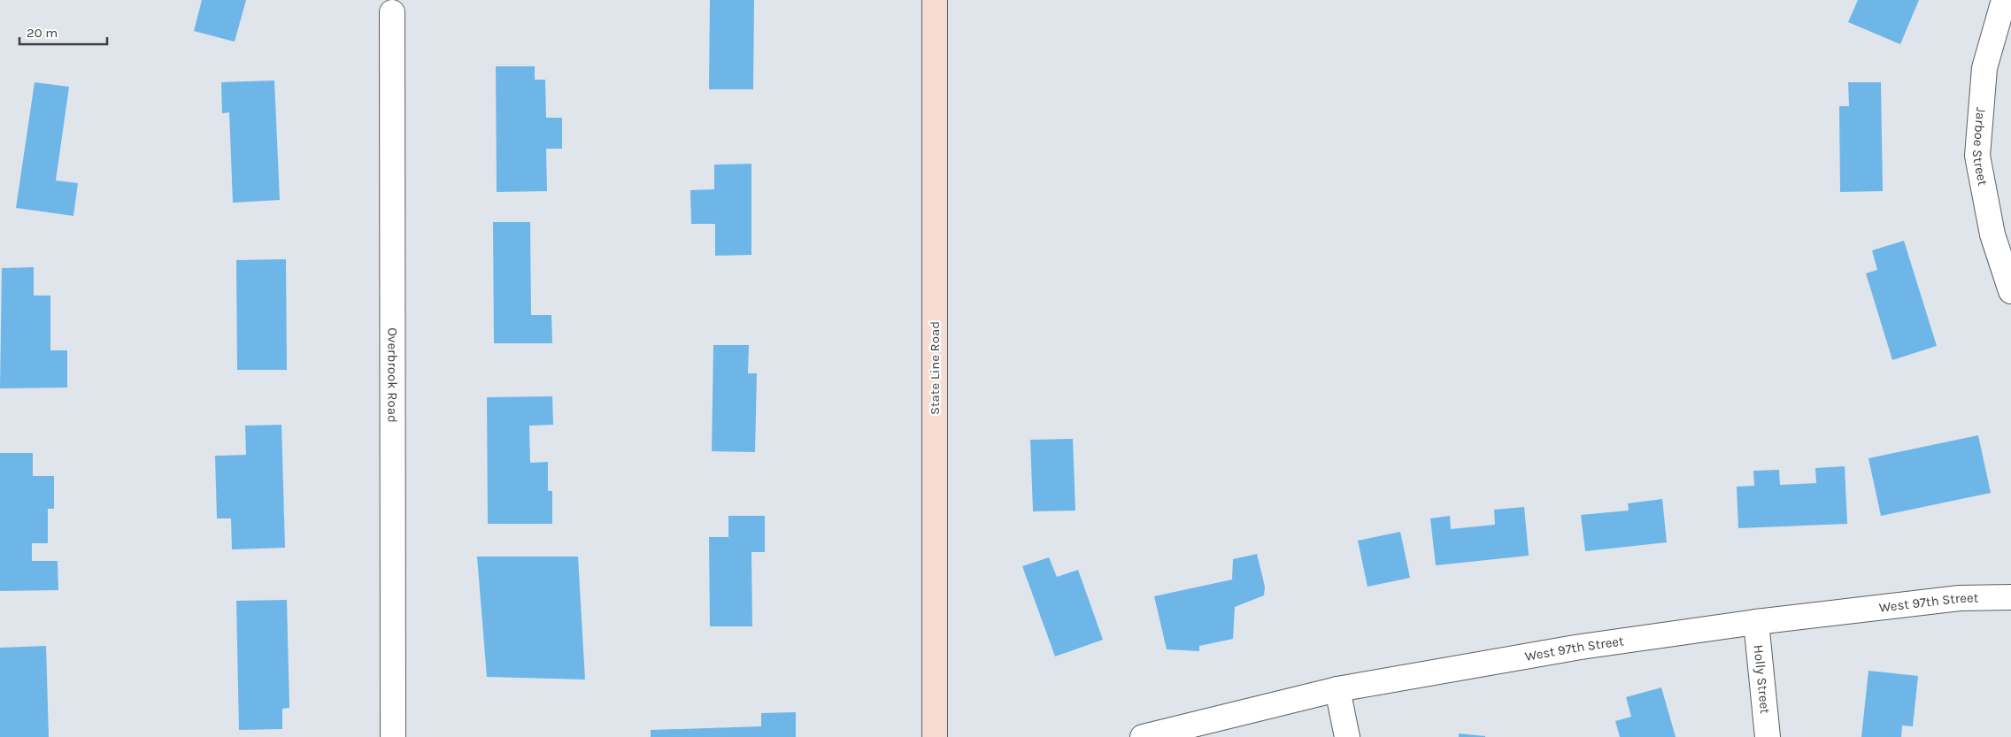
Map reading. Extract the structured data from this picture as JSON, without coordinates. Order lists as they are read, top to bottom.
{
  "streets": {
    "main road": ["State Line Road"],
    "street": [
      "Jarboe Street",
      "Overbrook Road",
      "West 97th Street",
      "Holly Street"
    ]
  },
  "crossings": [
    ["West 97th Street", "Holly Street"]
  ],
  "scale_bar": "20 m"
}
